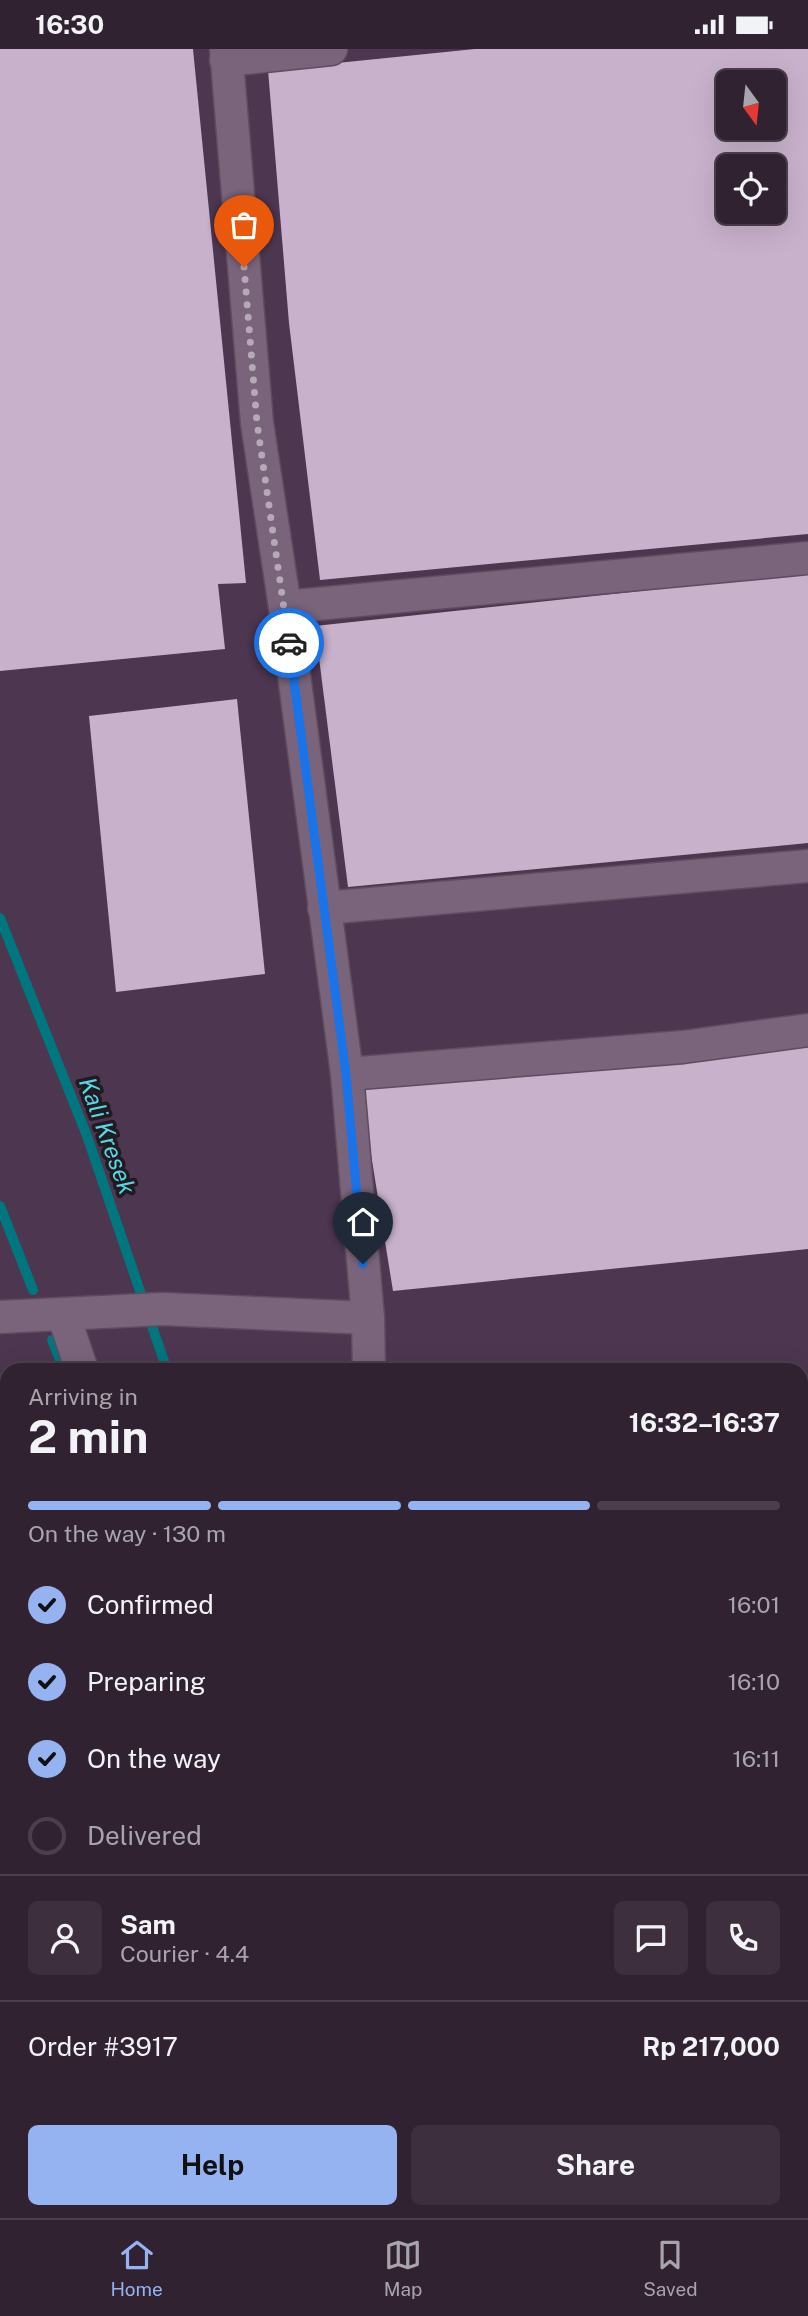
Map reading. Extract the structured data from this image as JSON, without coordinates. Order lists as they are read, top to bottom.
{
  "water": ["Kali Kresek"],
  "north": "bottom",
  "page": {
    "status": "16:30",
    "heading": ["2 min", "Arriving in", "16:32–16:37"],
    "panel": [
      "Sam",
      "Courier · 4.4",
      "Order #3917",
      "Rp 217,000"
    ],
    "bar": "On the way · 130 m",
    "list": [
      ["Confirmed", "16:01"],
      ["Preparing", "16:10"],
      ["On the way", "16:11"],
      "Delivered"
    ],
    "buttons": ["Help", "Share"],
    "tabs": ["Home", "Map", "Saved"]
  }
}
